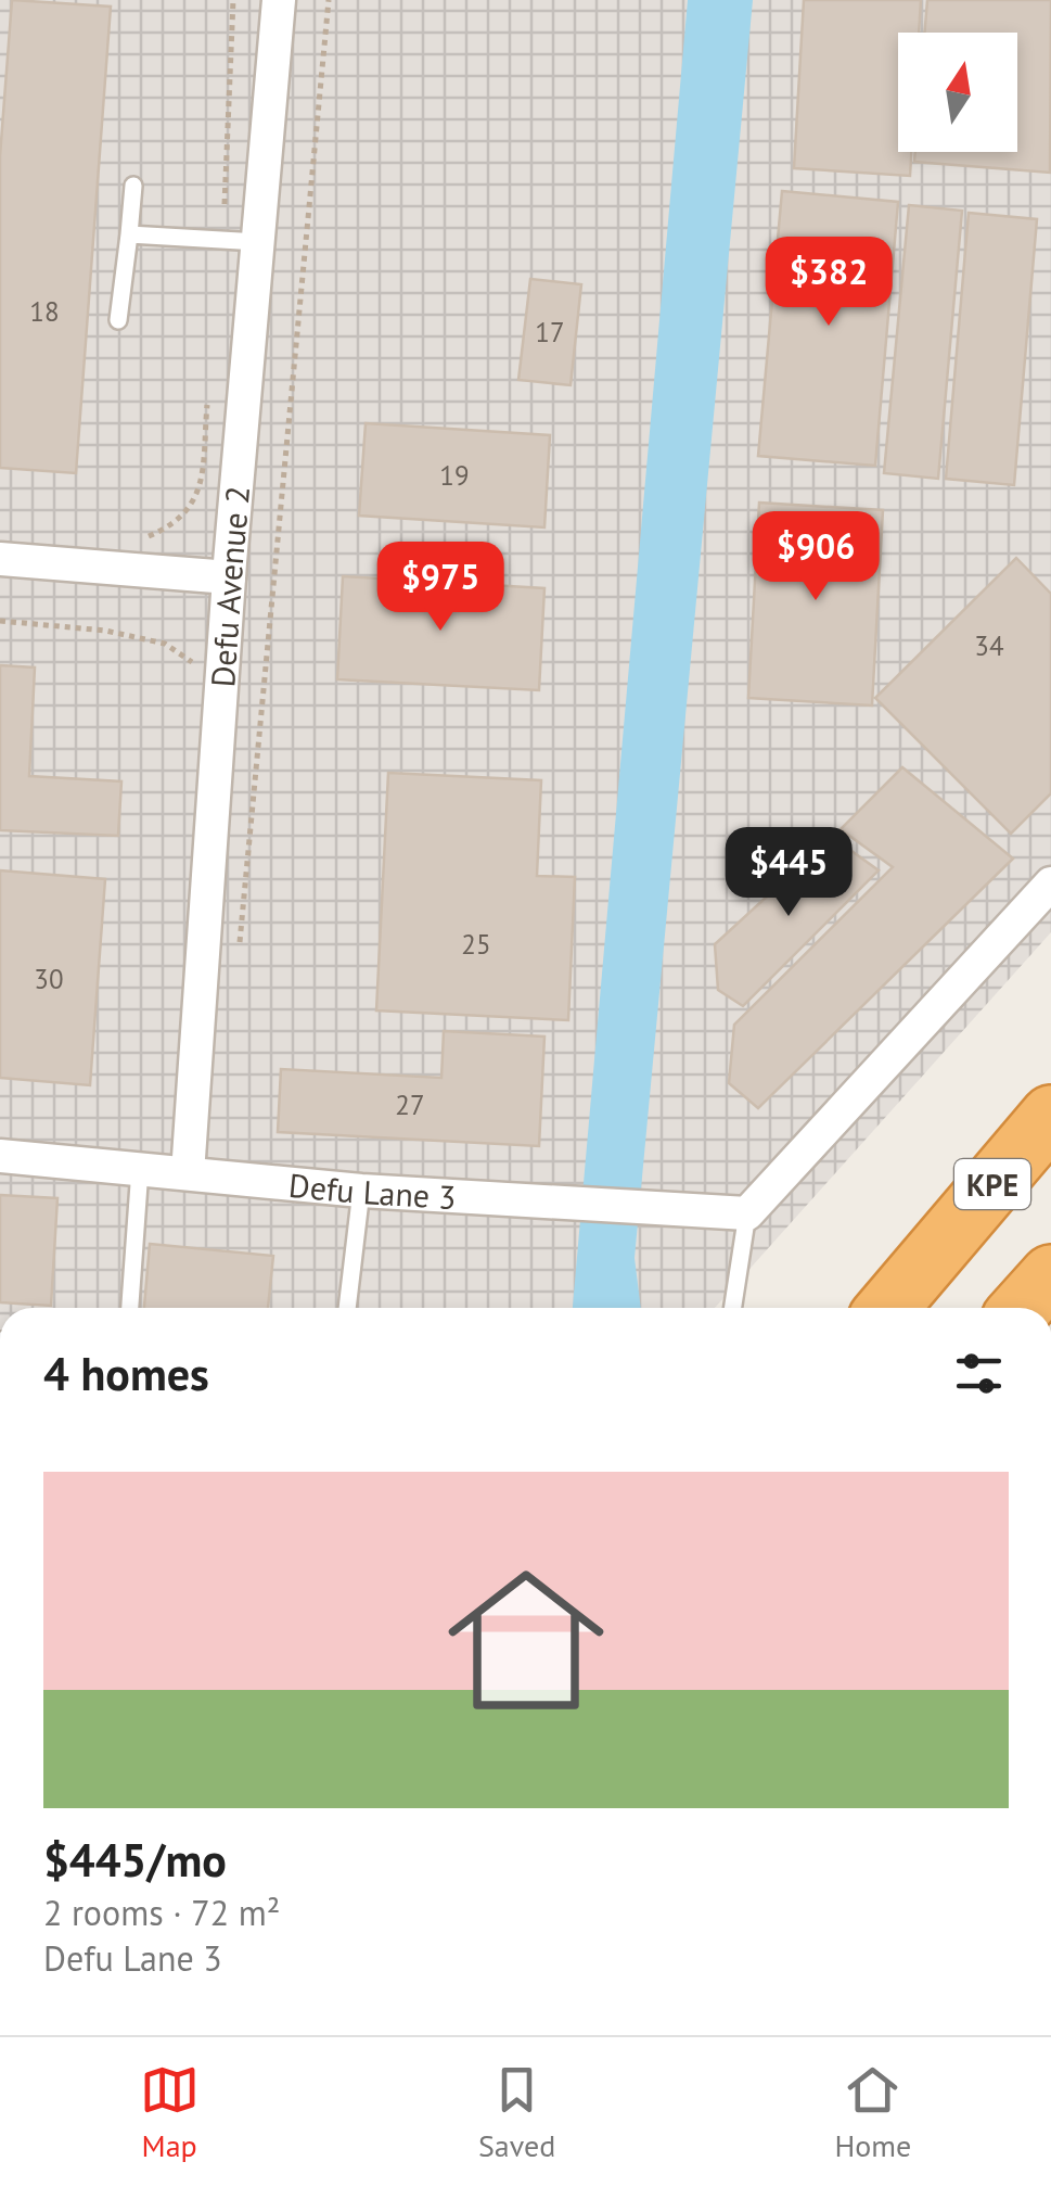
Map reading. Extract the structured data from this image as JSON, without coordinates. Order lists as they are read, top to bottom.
{
  "streets": {
    "highway": ["KPE"],
    "street": ["Defu Avenue 2", "Defu Lane 3"]
  },
  "crossings": [
    ["Defu Avenue 2", "Defu Lane 3"]
  ],
  "house_numbers": [
    "18",
    "17",
    "19",
    "34",
    "25",
    "30",
    "27"
  ],
  "north": "top",
  "page": {
    "price": [
      "$382",
      "$906",
      "$975",
      "$445"
    ],
    "heading": "4 homes",
    "list": [
      {
        "name": "$445/mo",
        "note": "2 rooms · 72 m² · Defu Lane 3"
      }
    ],
    "tabs": ["Map", "Saved", "Home"]
  }
}
